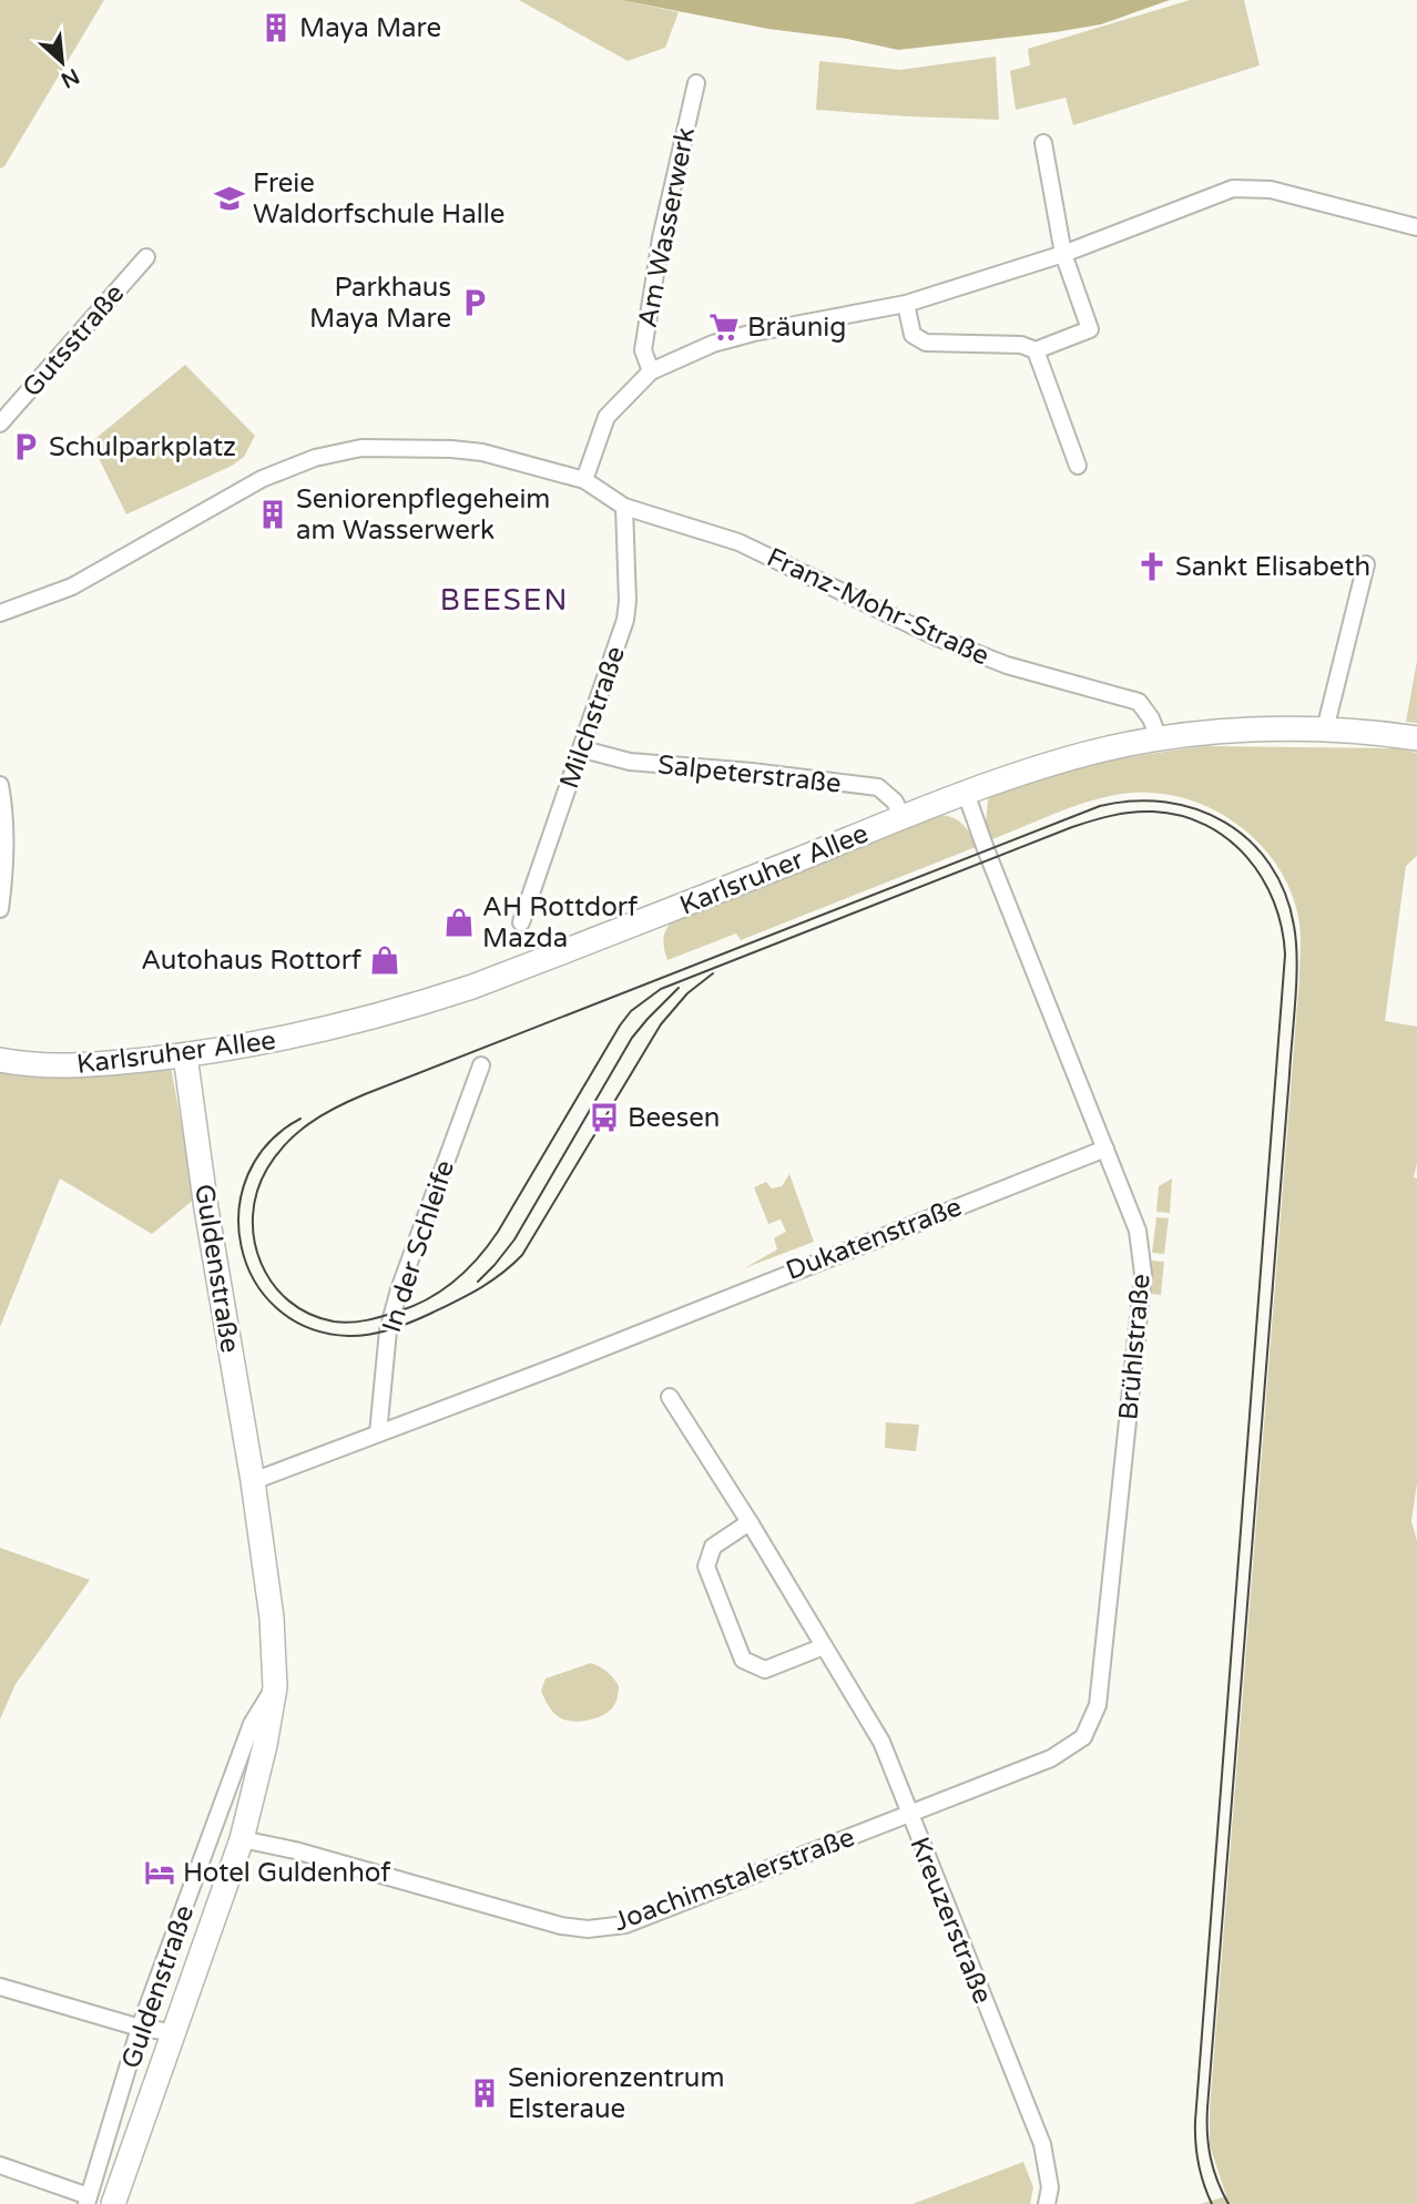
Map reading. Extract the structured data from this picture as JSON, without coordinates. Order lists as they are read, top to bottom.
{
  "streets": {
    "street": [
      "Am Wasserwerk",
      "Gutsstraße",
      "Franz-Mohr-Straße",
      "Milchstraße",
      "Salpeterstraße",
      "Karlsruher Allee",
      "Dukatenstraße",
      "In der Schleife",
      "Guldenstraße",
      "Brühlstraße",
      "Joachimstalerstraße",
      "Kreuzerstraße"
    ]
  },
  "crossings": [
    ["Franz-Mohr-Straße", "Milchstraße"],
    ["Franz-Mohr-Straße", "Karlsruher Allee"],
    ["Milchstraße", "Salpeterstraße"],
    ["Salpeterstraße", "Karlsruher Allee"],
    ["Karlsruher Allee", "Guldenstraße"],
    ["Karlsruher Allee", "Brühlstraße"],
    ["Dukatenstraße", "In der Schleife"],
    ["Dukatenstraße", "Brühlstraße"],
    ["Guldenstraße", "Joachimstalerstraße"],
    ["Brühlstraße", "Joachimstalerstraße"],
    ["Brühlstraße", "Kreuzerstraße"],
    ["Joachimstalerstraße", "Kreuzerstraße"]
  ],
  "districts": ["BEESEN"],
  "places": {
    "building": ["Maya Mare", "Seniorenpflegeheim am Wasserwerk", "Seniorenzentrum Elsteraue"],
    "school or university": ["Freie Waldorfschule Halle"],
    "parking": ["Parkhaus Maya Mare", "Schulparkplatz"],
    "supermarket": ["Bräunig"],
    "church": ["Sankt Elisabeth"],
    "shop": ["AH Rottdorf Mazda", "Autohaus Rottorf"],
    "bus stop": ["Beesen"],
    "hotel": ["Hotel Guldenhof"]
  },
  "north": "bottom right"
}
